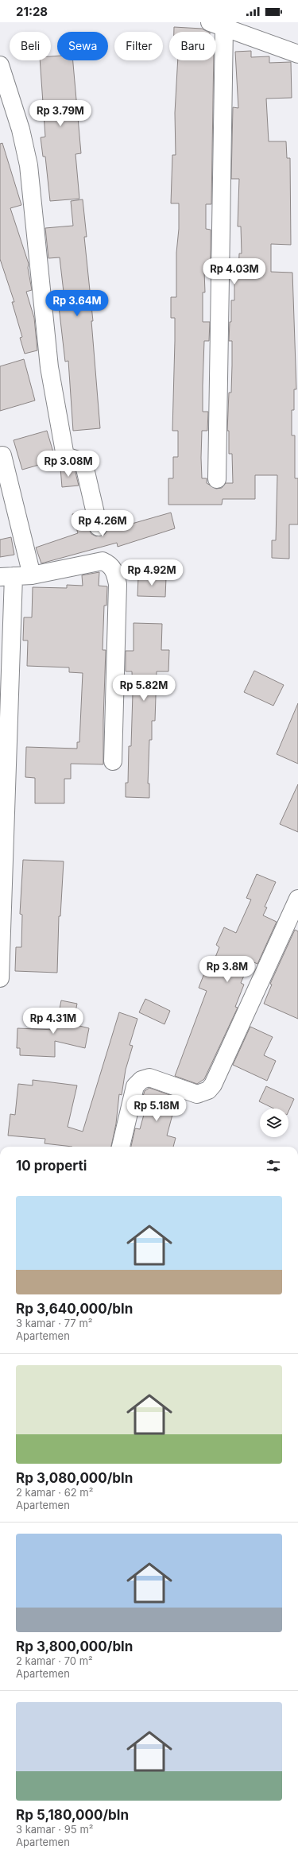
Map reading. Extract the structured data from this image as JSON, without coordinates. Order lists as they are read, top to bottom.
{
  "page": {
    "status": "21:28",
    "chip": [
      "Beli",
      "Sewa",
      "Filter",
      "Baru"
    ],
    "price": [
      "Rp 3.79M",
      "Rp 4.03M",
      "Rp 3.64M",
      "Rp 3.08M",
      "Rp 4.26M",
      "Rp 4.92M",
      "Rp 5.82M",
      "Rp 3.8M",
      "Rp 4.31M",
      "Rp 5.18M"
    ],
    "heading": "10 properti",
    "list": [
      {
        "name": "Rp 3,640,000/bln",
        "note": "3 kamar · 77 m² · Apartemen"
      },
      {
        "name": "Rp 3,080,000/bln",
        "note": "2 kamar · 62 m² · Apartemen"
      },
      {
        "name": "Rp 3,800,000/bln",
        "note": "2 kamar · 70 m² · Apartemen"
      },
      {
        "name": "Rp 5,180,000/bln",
        "note": "3 kamar · 95 m² · Apartemen"
      }
    ]
  }
}
